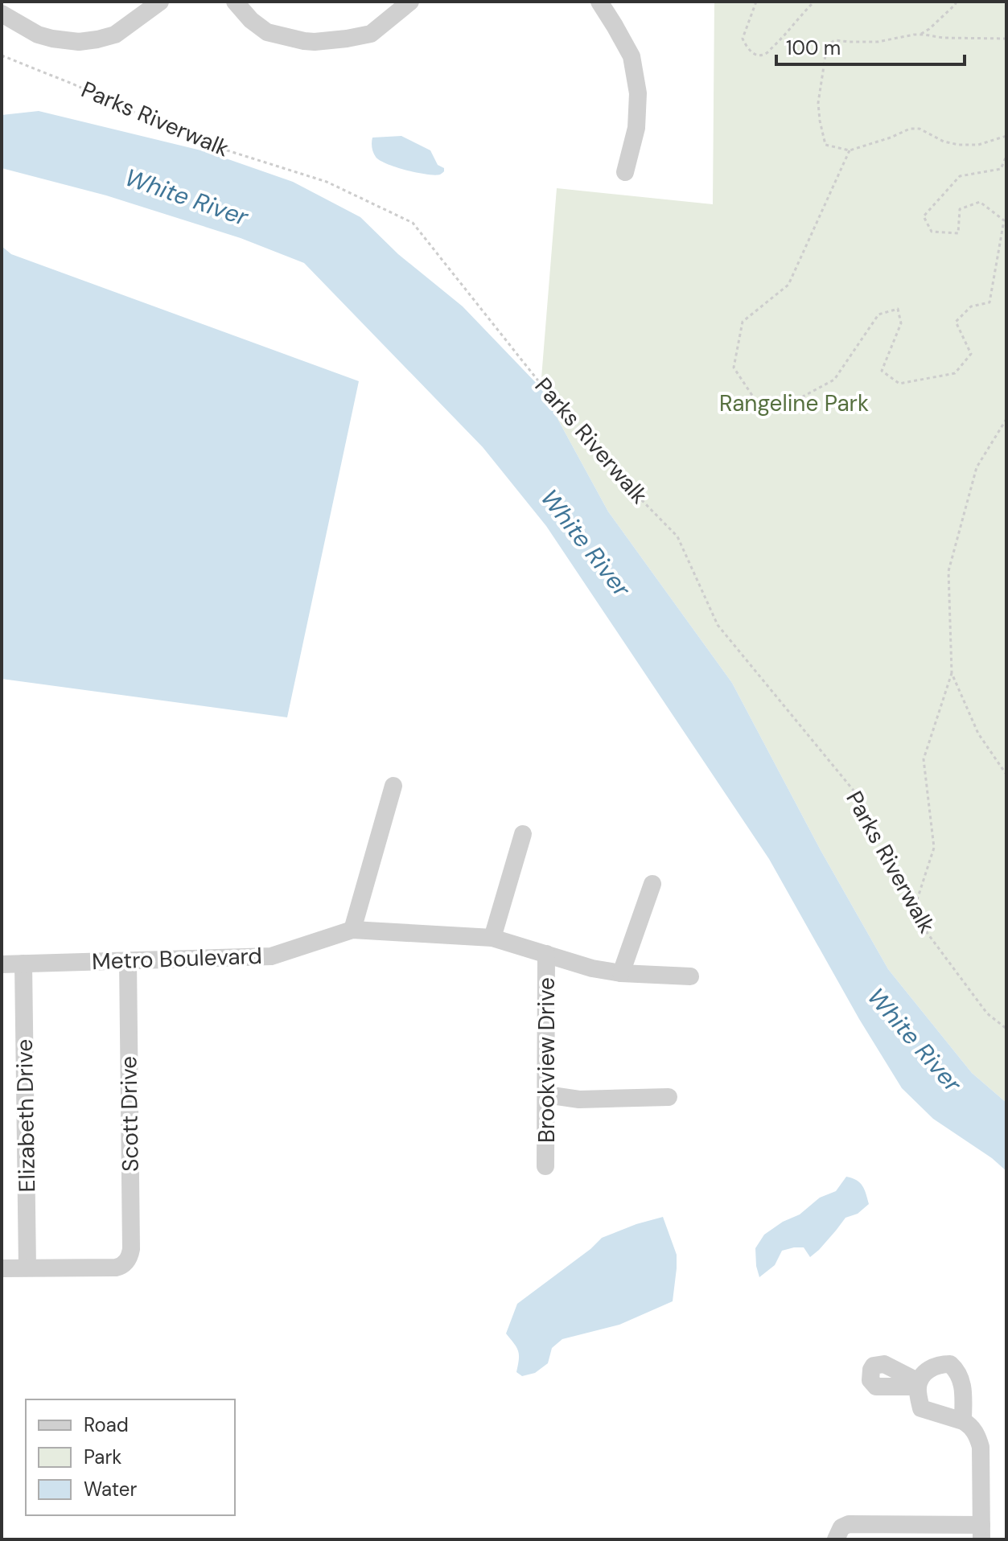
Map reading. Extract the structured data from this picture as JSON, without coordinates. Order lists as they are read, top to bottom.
{
  "streets": {
    "street": [
      "Metro Boulevard",
      "Brookview Drive",
      "Scott Drive",
      "Elizabeth Drive"
    ],
    "path": ["Parks Riverwalk"]
  },
  "crossings": [
    ["Metro Boulevard", "Brookview Drive"],
    ["Metro Boulevard", "Scott Drive"],
    ["Metro Boulevard", "Elizabeth Drive"],
    ["Scott Drive", "Elizabeth Drive"]
  ],
  "water": ["White River"],
  "parks": ["Rangeline Park"],
  "legend": ["Road", "Park", "Water"],
  "scale_bar": "100 m"
}
